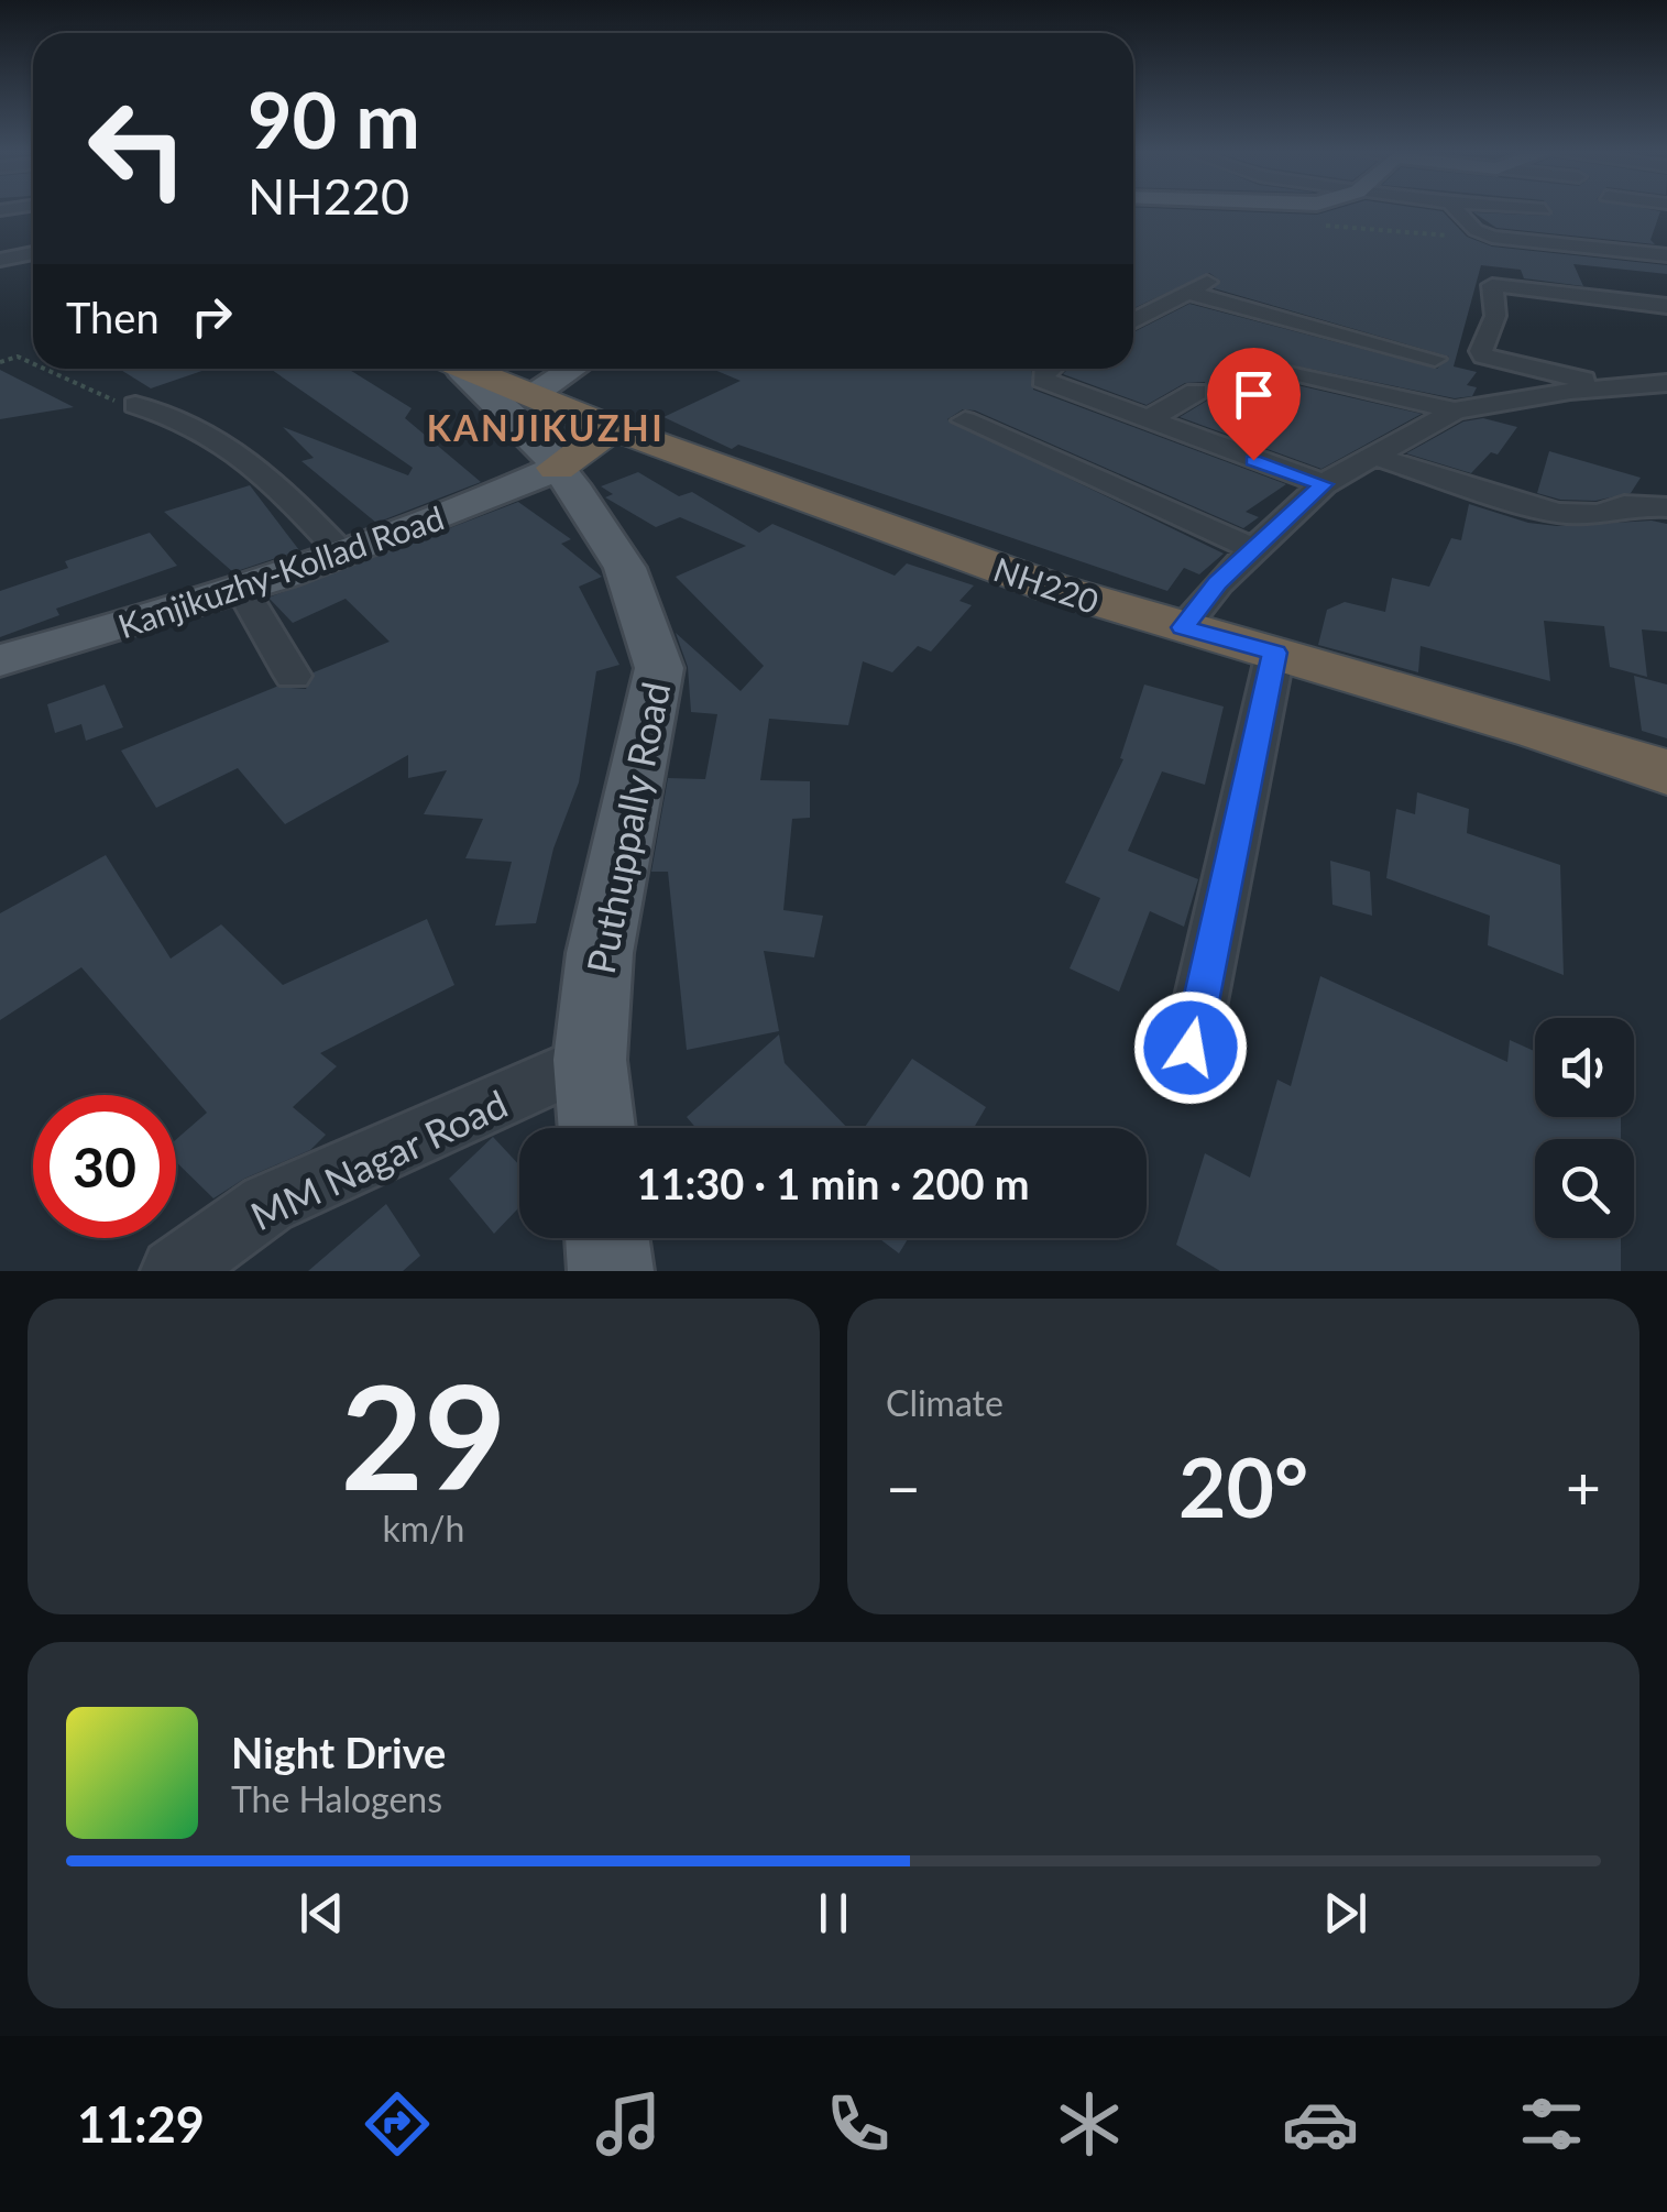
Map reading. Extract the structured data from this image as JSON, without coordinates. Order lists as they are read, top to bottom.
{
  "streets": {
    "highway": ["NH220"],
    "main road": ["Kanjikuzhy-Kollad Road", "Puthuppally Road"],
    "street": ["MM Nagar Road"]
  },
  "crossings": [
    ["Kanjikuzhy-Kollad Road", "Puthuppally Road"],
    ["Puthuppally Road", "MM Nagar Road"]
  ],
  "districts": ["KANJIKUZHI"],
  "page": {
    "turn": ["90 m", "NH220"],
    "then": "Then",
    "limit": "30",
    "trip": "11:30 · 1 min · 200 m",
    "tile": [
      ["29", "km/h"],
      "Climate"
    ],
    "heat": ["−", "20°", "+"],
    "song": ["Night Drive", "The Halogens"],
    "tabs": "11:29"
  }
}
